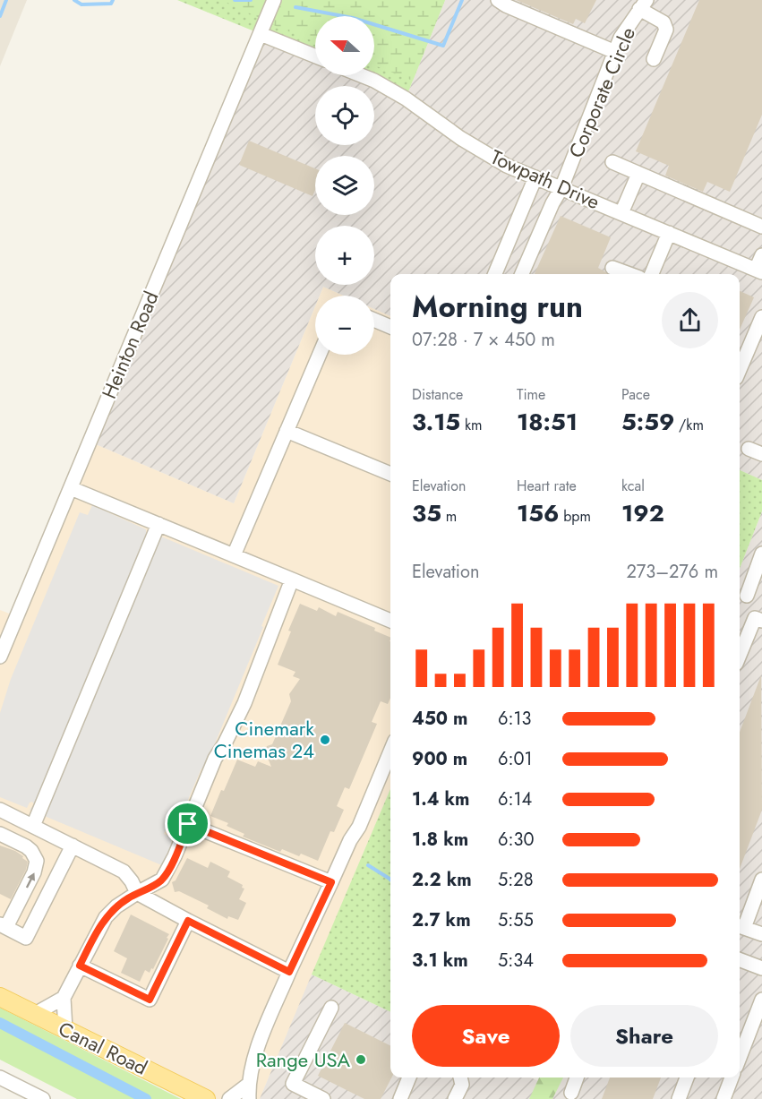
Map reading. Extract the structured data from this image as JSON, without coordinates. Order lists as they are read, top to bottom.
{
  "streets": {
    "main road": ["Canal Road"],
    "street": ["Corporate Circle", "Towpath Drive", "Heinton Road"]
  },
  "crossings": [
    ["Corporate Circle", "Towpath Drive"]
  ],
  "places": ["Cinemark Cinemas 24", "Range USA"],
  "north": "left",
  "page": {
    "map_buttons": ["+", "−"],
    "heading": ["Morning run", "07:28 · 7 × 450 m"],
    "stats": [
      ["Distance", "3.15 km"],
      ["Time", "18:51"],
      ["Pace", "5:59 /km"],
      ["Elevation", "35 m"],
      ["Heart rate", "156 bpm"],
      ["kcal", "192"]
    ],
    "chart": ["Elevation", "273–276 m"],
    "list": [
      {
        "name": "450 m",
        "note": "6:13"
      },
      {
        "name": "900 m",
        "note": "6:01"
      },
      {
        "name": "1.4 km",
        "note": "6:14"
      },
      {
        "name": "1.8 km",
        "note": "6:30"
      },
      {
        "name": "2.2 km",
        "note": "5:28"
      },
      {
        "name": "2.7 km",
        "note": "5:55"
      },
      {
        "name": "3.1 km",
        "note": "5:34"
      }
    ],
    "buttons": ["Save", "Share"]
  }
}
